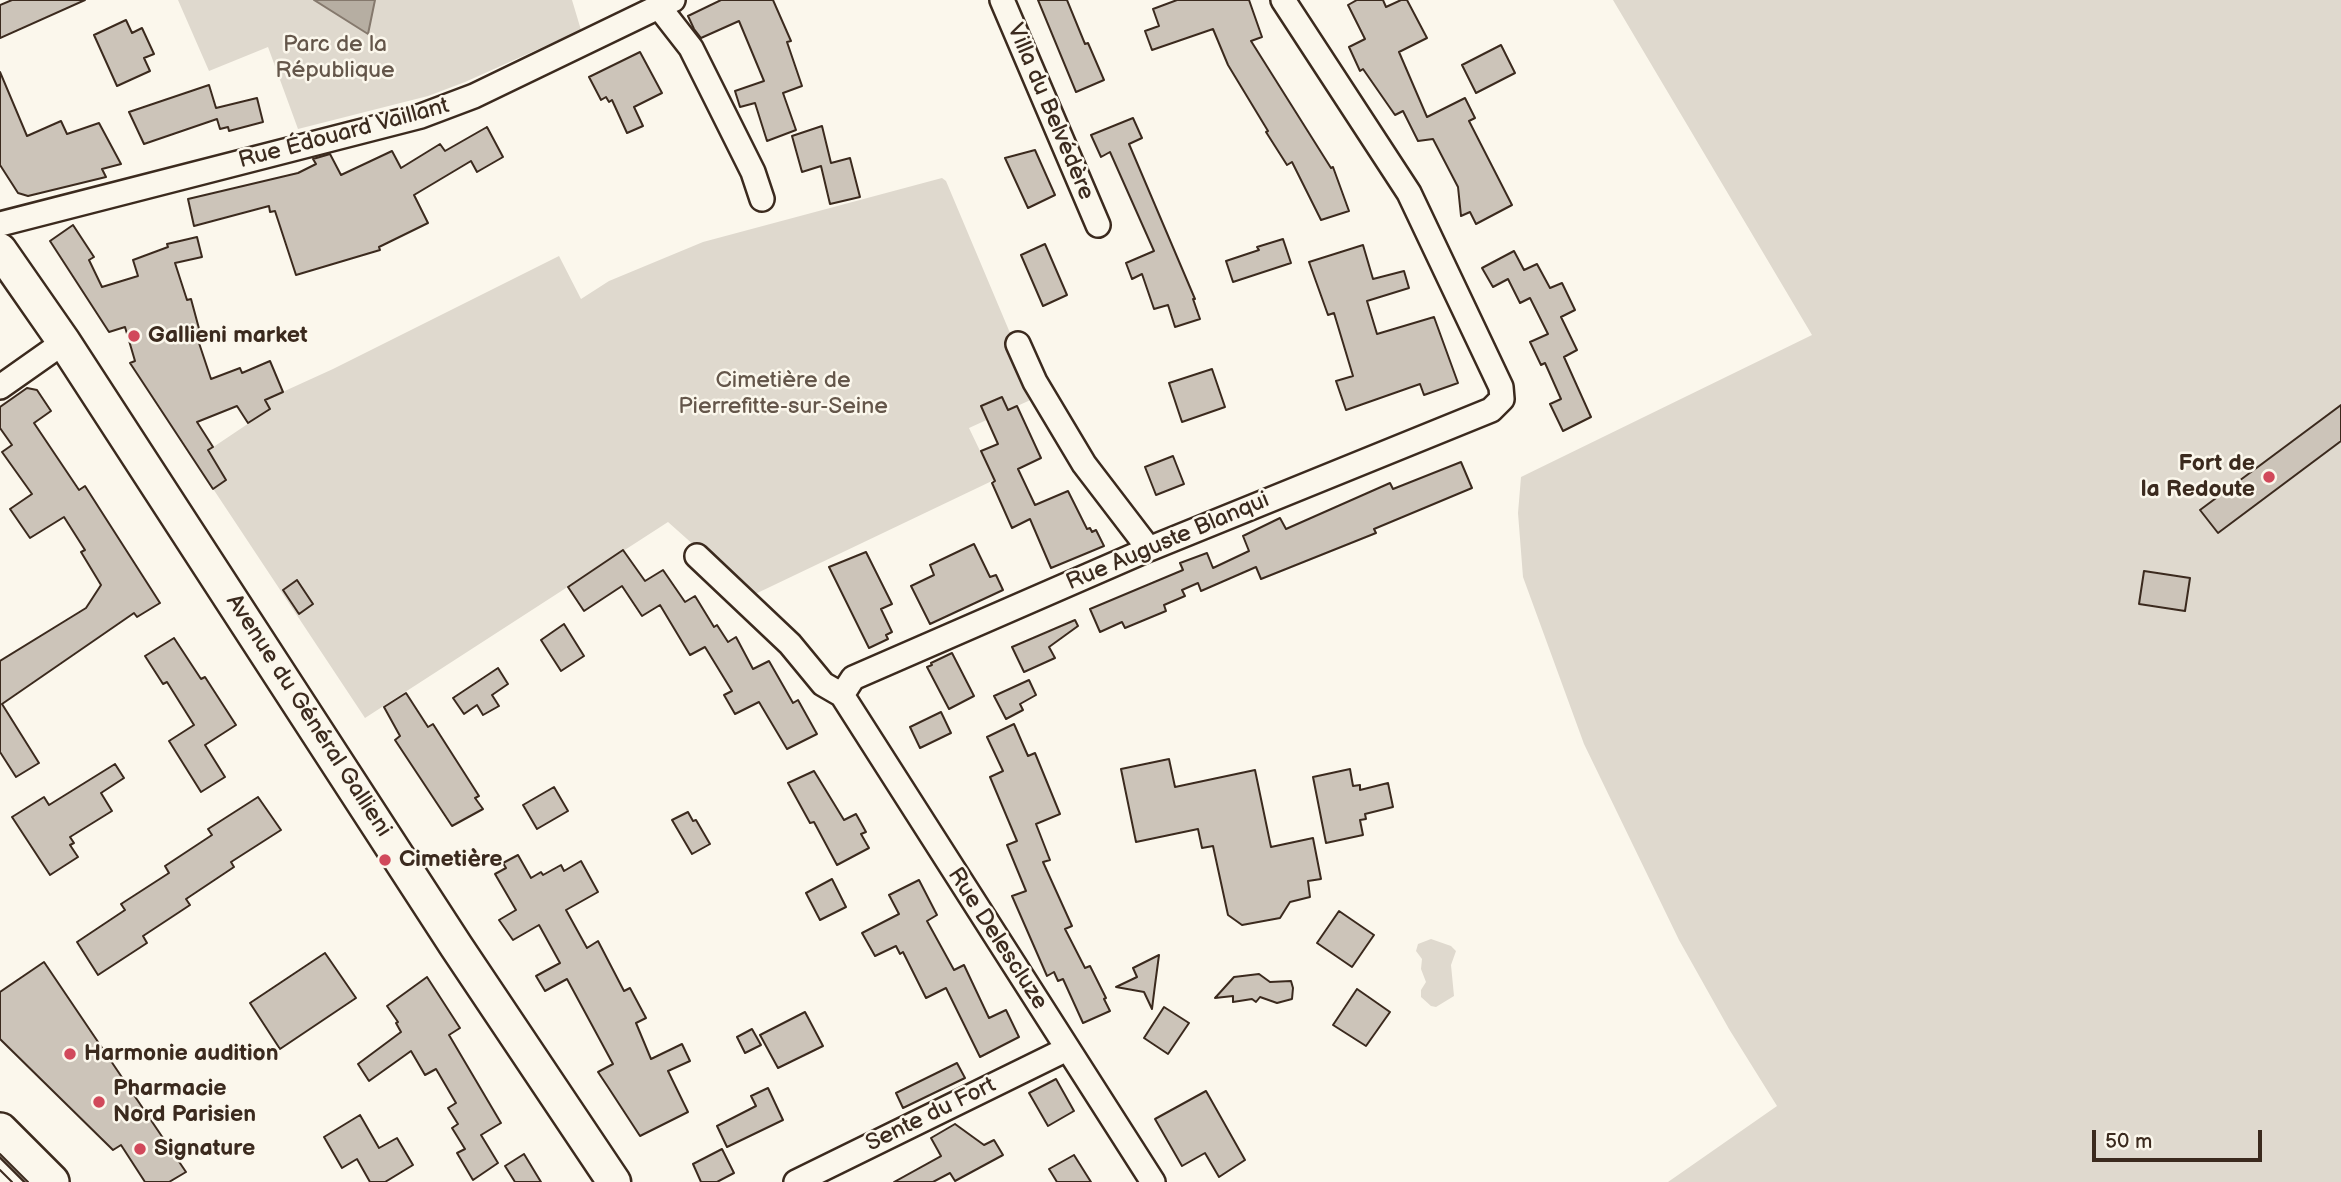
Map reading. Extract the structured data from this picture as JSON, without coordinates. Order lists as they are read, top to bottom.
{
  "streets": {
    "street": [
      "Villa du Belvédère",
      "Rue Édouard Vaillant",
      "Rue Auguste Blanqui",
      "Avenue du Général Gallieni",
      "Rue Delescluze",
      "Sente du Fort"
    ]
  },
  "crossings": [
    ["Rue Auguste Blanqui", "Rue Delescluze"],
    ["Rue Delescluze", "Sente du Fort"]
  ],
  "parks": ["Parc de la République", "Cimetière de Pierrefitte-sur-Seine"],
  "places": [
    "Gallieni market",
    "Fort de la Redoute",
    "Cimetière",
    "Harmonie audition",
    "Pharmacie Nord Parisien",
    "Signature"
  ],
  "scale_bar": "50 m"
}
